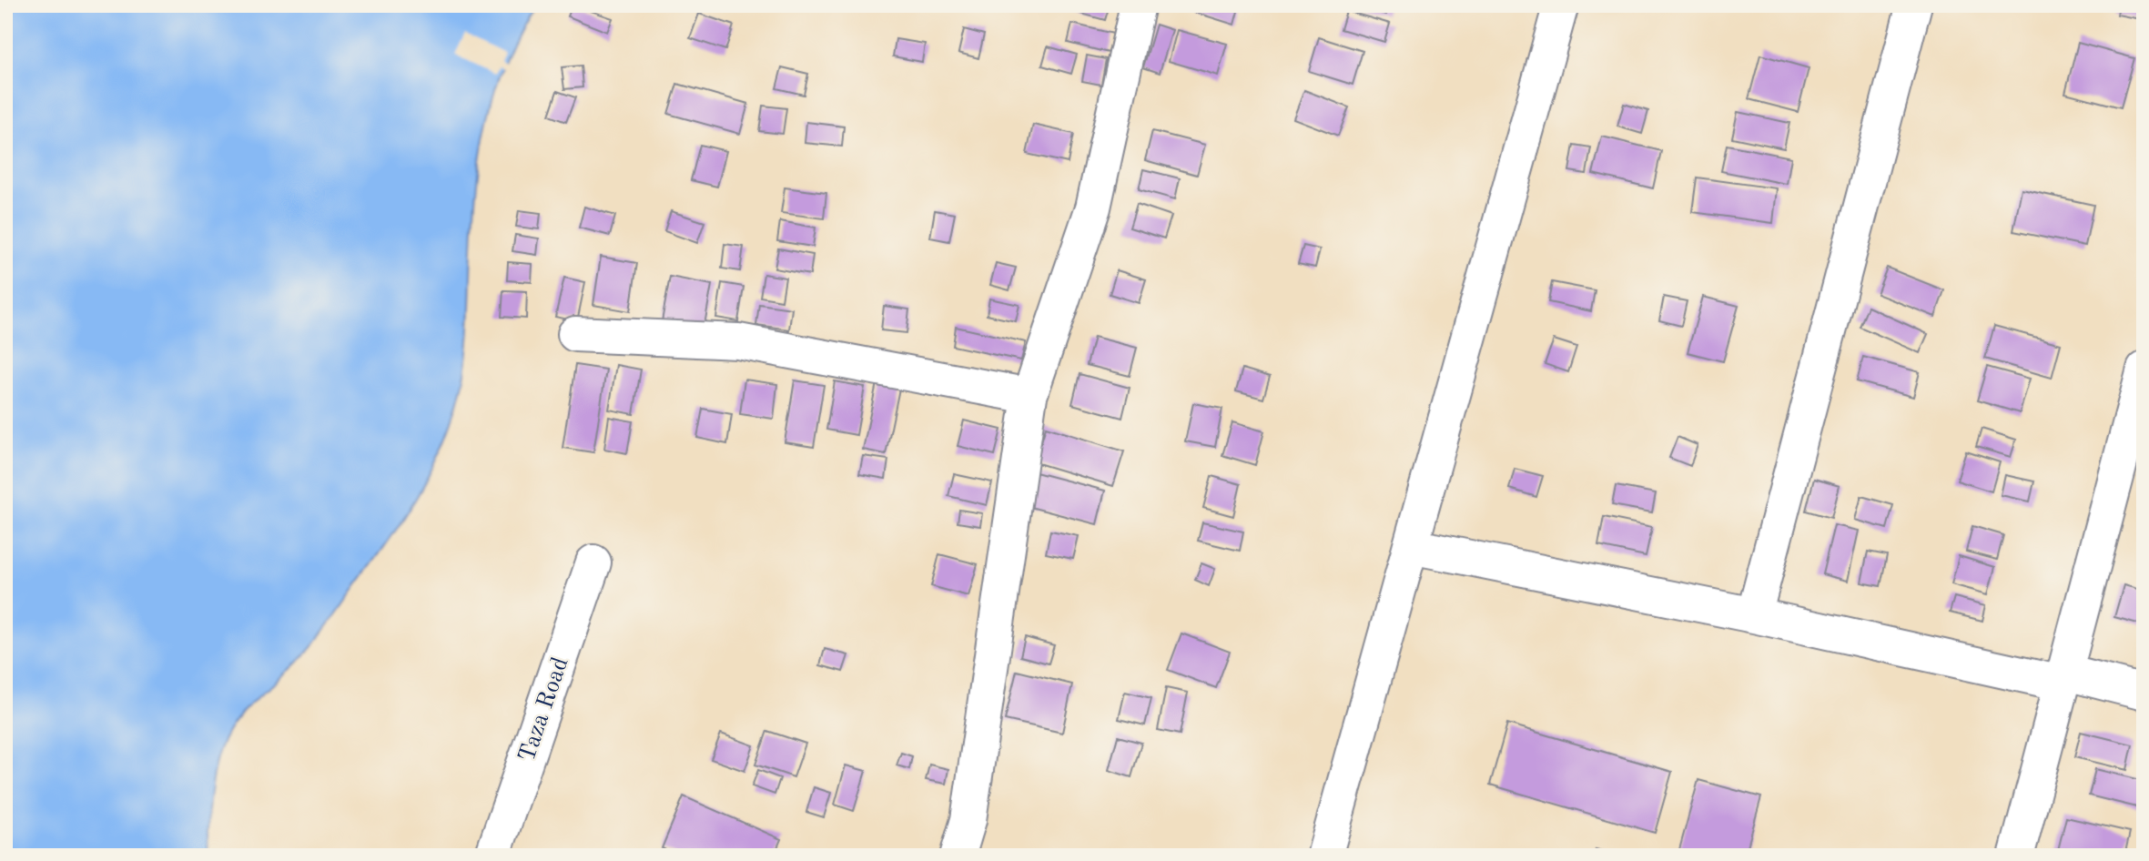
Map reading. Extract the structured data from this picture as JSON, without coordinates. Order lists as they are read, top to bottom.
{
  "streets": {
    "street": ["Taza Road"]
  }
}
